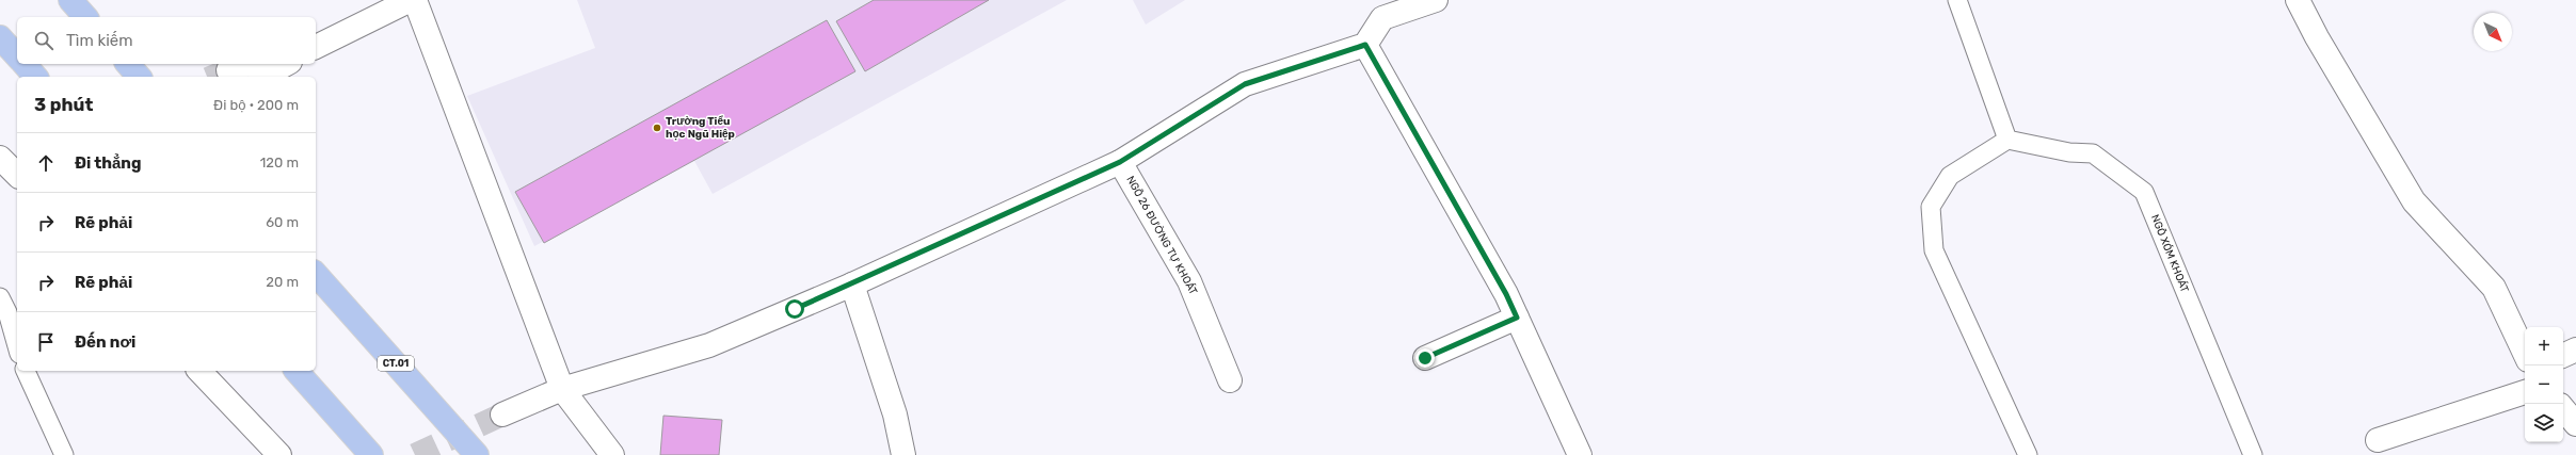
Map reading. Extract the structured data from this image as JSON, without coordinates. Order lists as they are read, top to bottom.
{
  "streets": {
    "highway": ["CT.01"],
    "street": ["NGÕ 26 ĐƯỜNG TỰ KHOÁT"],
    "lane": ["NGÕ XÓM KHOÁT"]
  },
  "places": ["Trường Tiểu học Ngũ Hiệp"],
  "north": "bottom right",
  "page": {
    "search": "Tìm kiếm",
    "heading": ["3 phút", "Đi bộ · 200 m"],
    "list": [
      ["Đi thẳng", "120 m"],
      ["Rẽ phải", "60 m"],
      ["Rẽ phải", "20 m"],
      "Đến nơi"
    ],
    "map_buttons": ["+", "−"]
  }
}
